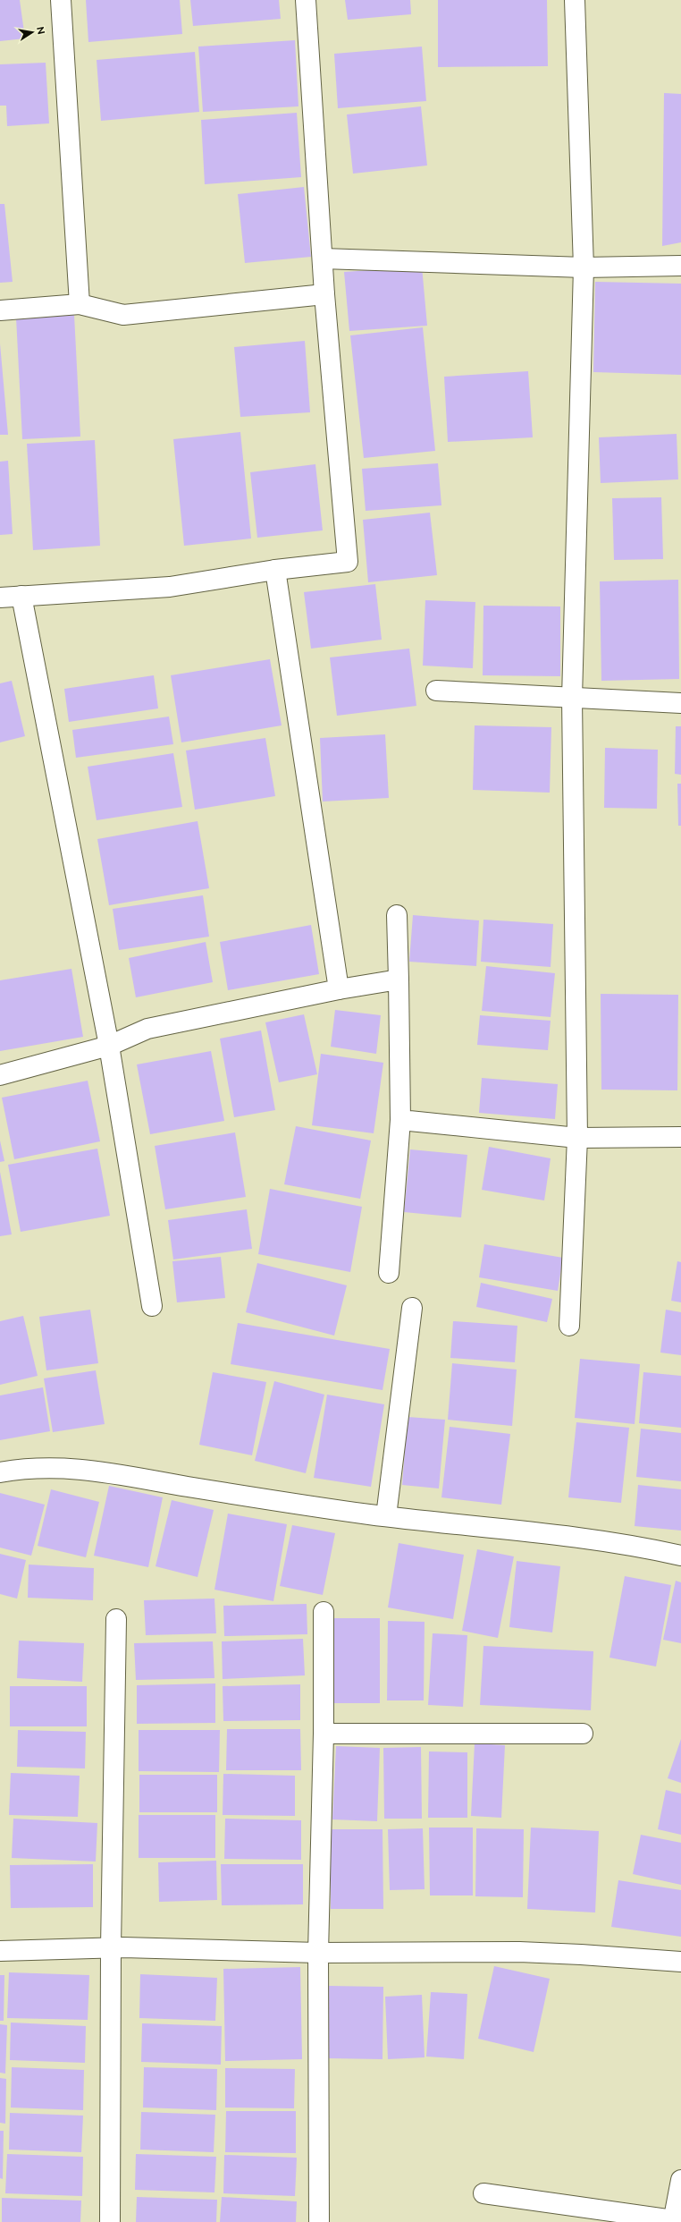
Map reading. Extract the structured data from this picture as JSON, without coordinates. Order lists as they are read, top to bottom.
{
  "north": "right"
}
